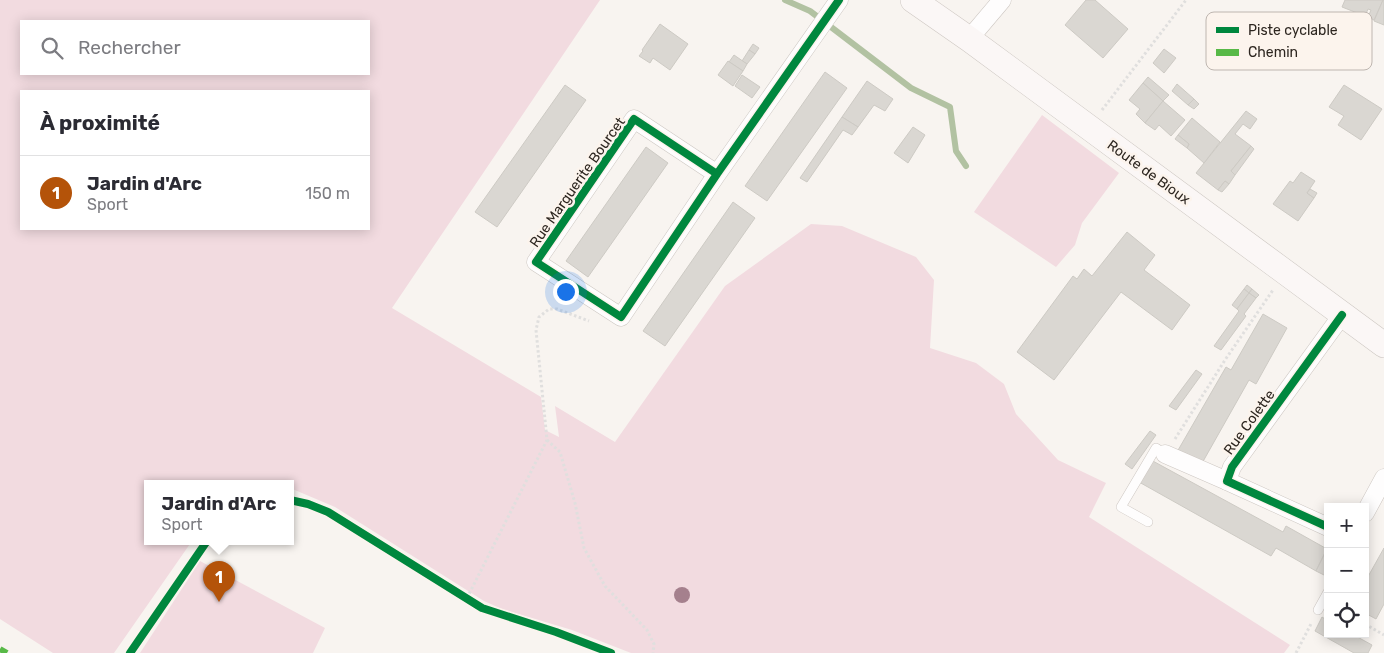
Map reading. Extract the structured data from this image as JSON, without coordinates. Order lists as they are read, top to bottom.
{
  "streets": {
    "main road": ["Route de Bioux"],
    "street": ["Rue Marguerite Bourcet", "Rue Colette"]
  },
  "crossings": [
    ["Route de Bioux", "Rue Colette"]
  ],
  "legend": ["Piste cyclable", "Chemin"],
  "page": {
    "search": "Rechercher",
    "heading": "À proximité",
    "list": [
      {
        "mark": "1",
        "name": "Jardin d'Arc",
        "note": "Sport",
        "value": "150 m"
      }
    ],
    "popup": ["Jardin d'Arc", "Sport"],
    "map_buttons": ["+", "−"],
    "pins": "1"
  }
}
